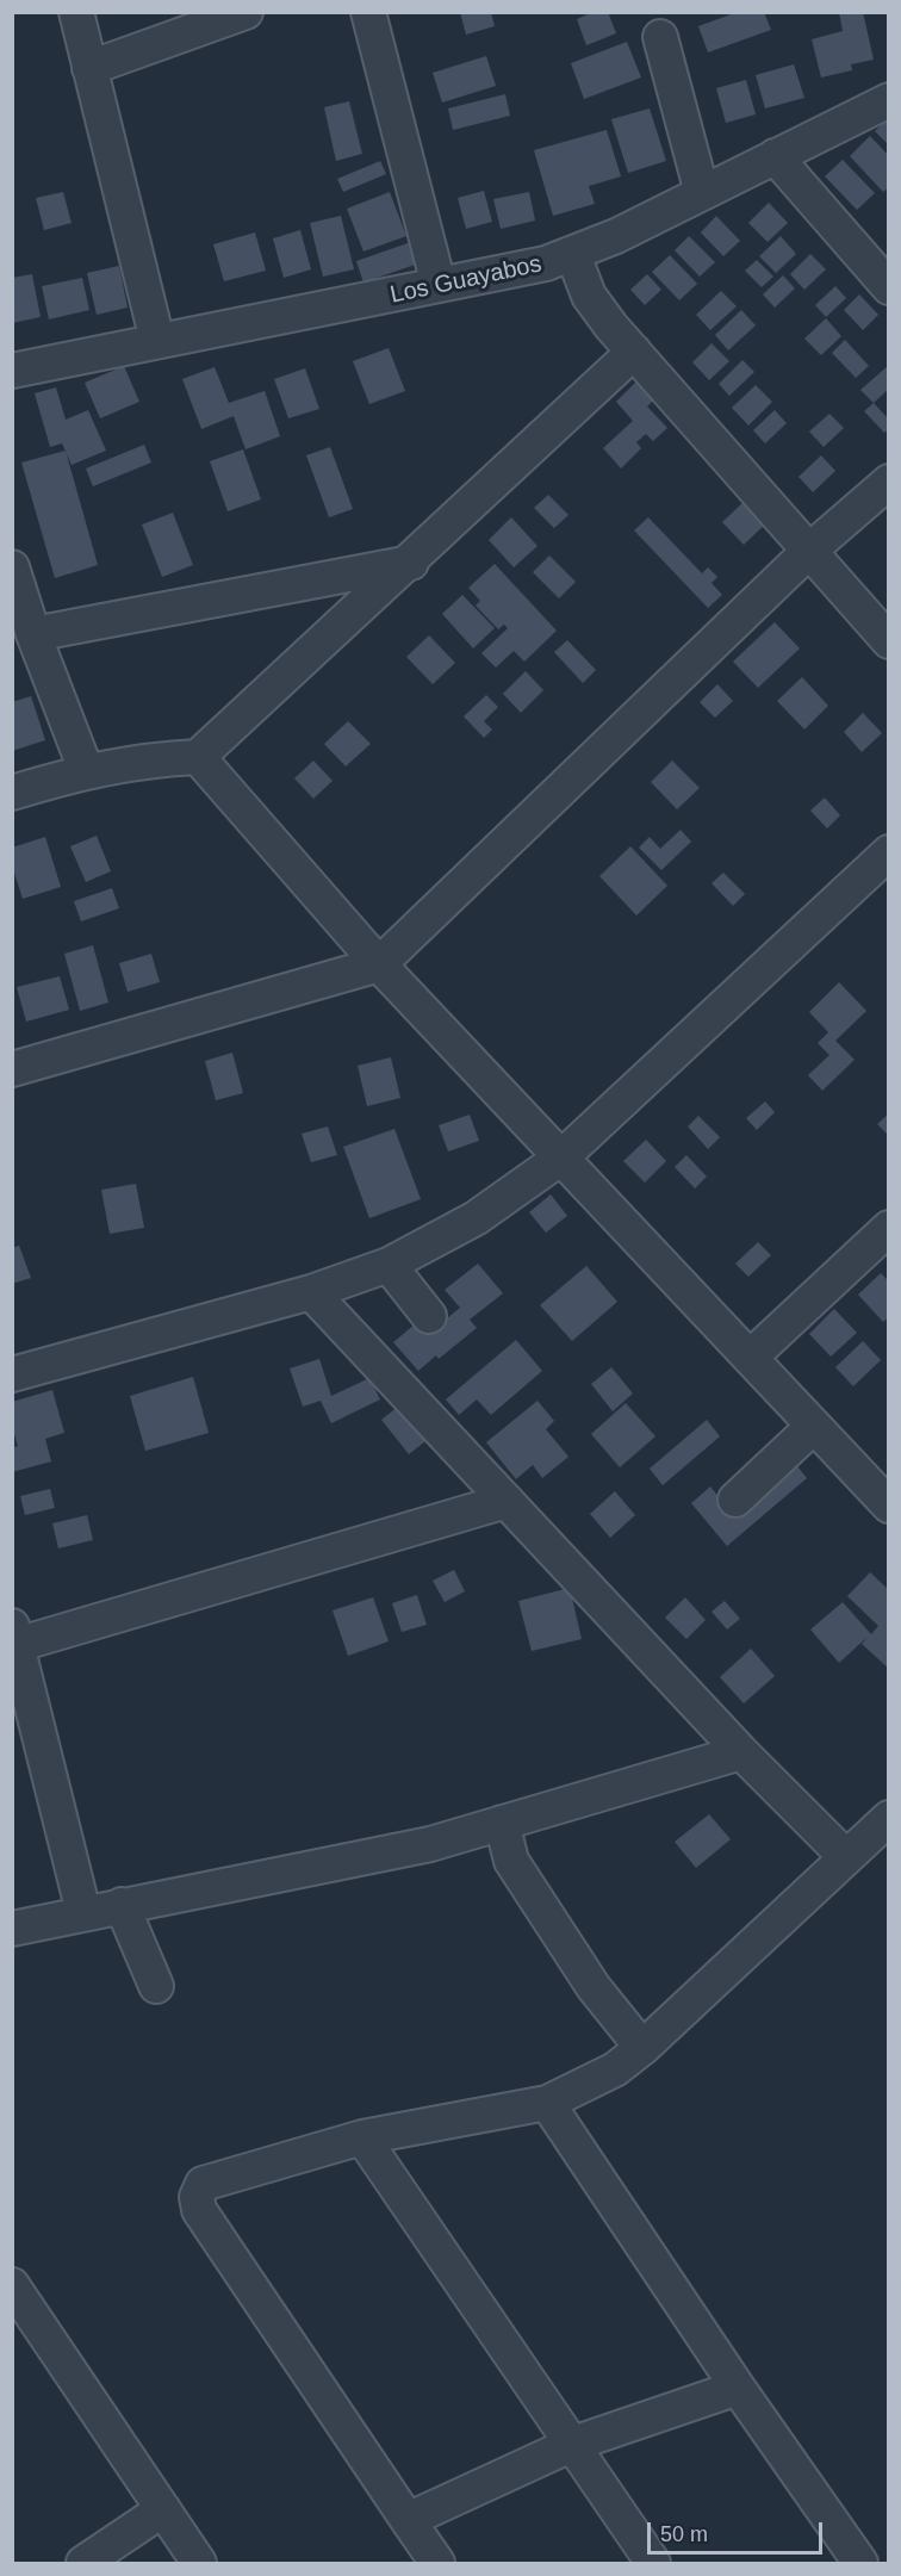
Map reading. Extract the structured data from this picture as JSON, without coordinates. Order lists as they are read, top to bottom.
{
  "streets": {
    "street": ["Los Guayabos"]
  },
  "scale_bar": "50 m"
}
